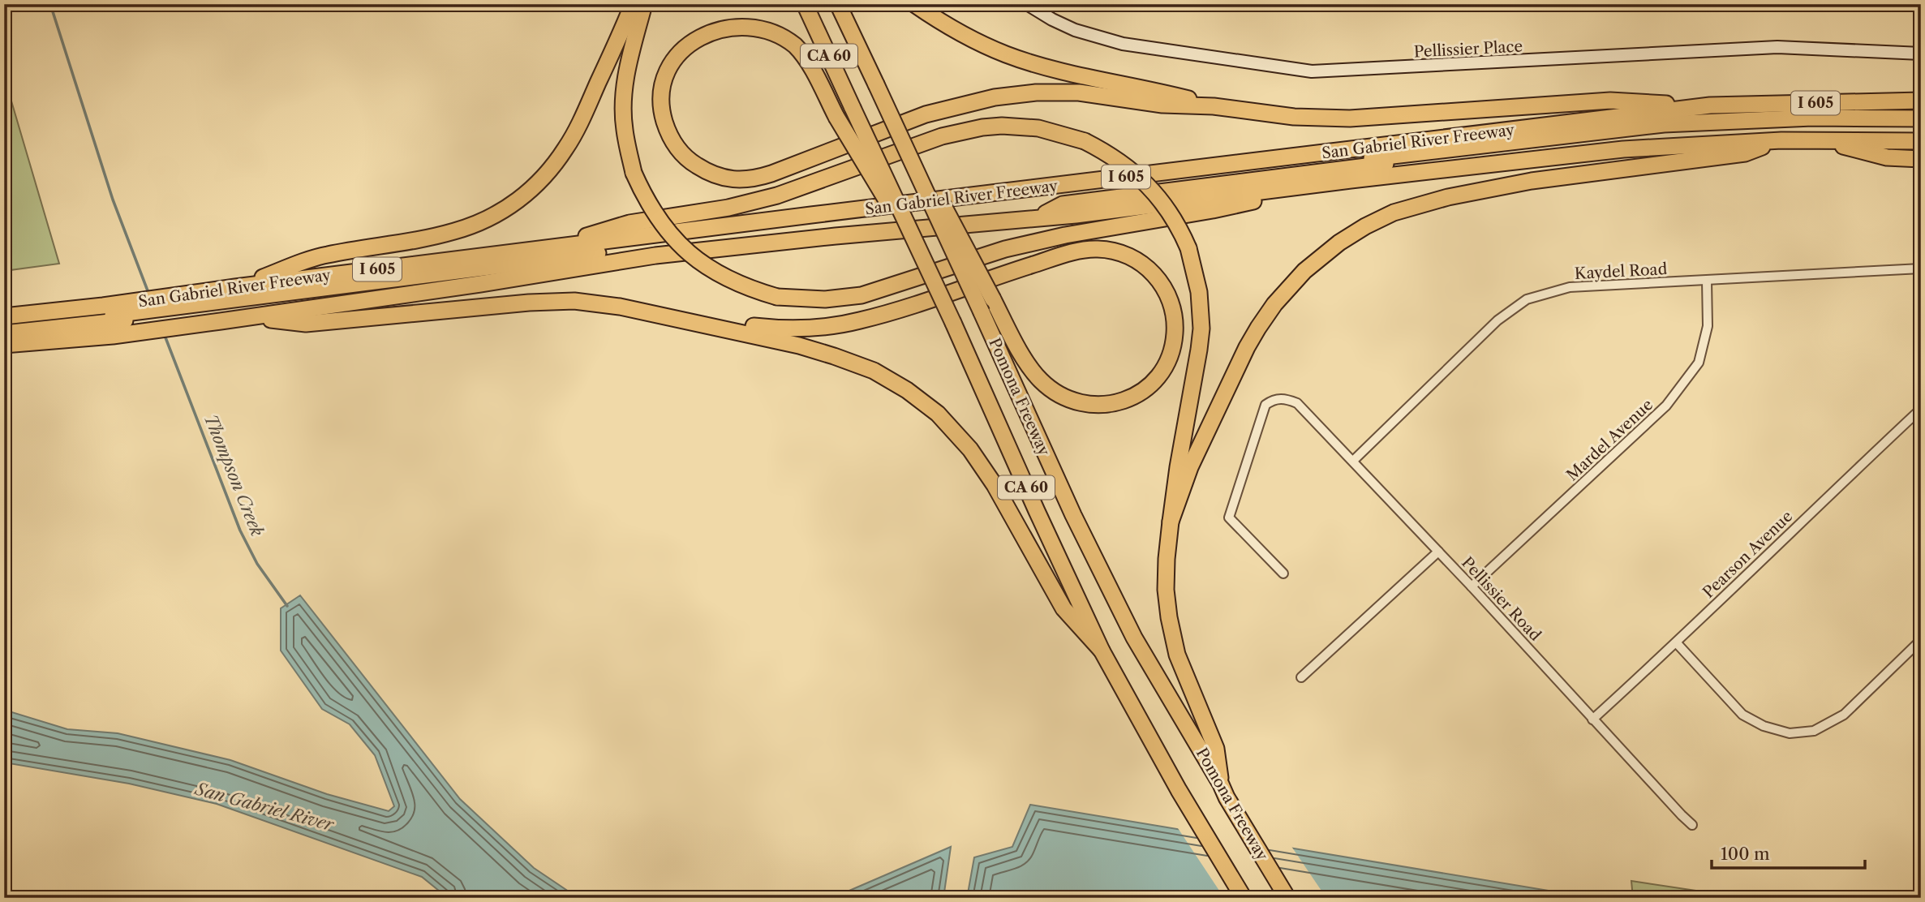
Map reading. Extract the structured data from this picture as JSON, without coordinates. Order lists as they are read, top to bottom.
{
  "streets": {
    "highway": [
      "CA 60",
      "I 605",
      "San Gabriel River Freeway",
      "Pomona Freeway"
    ],
    "main road": ["Pellissier Place"],
    "street": [
      "Kaydel Road",
      "Mardel Avenue",
      "Pearson Avenue",
      "Pellissier Road"
    ]
  },
  "crossings": [
    ["Kaydel Road", "Mardel Avenue"],
    ["Kaydel Road", "Pellissier Road"],
    ["Mardel Avenue", "Pellissier Road"],
    ["Pearson Avenue", "Pellissier Road"]
  ],
  "water": ["Thompson Creek", "San Gabriel River"],
  "scale_bar": "100 m"
}
